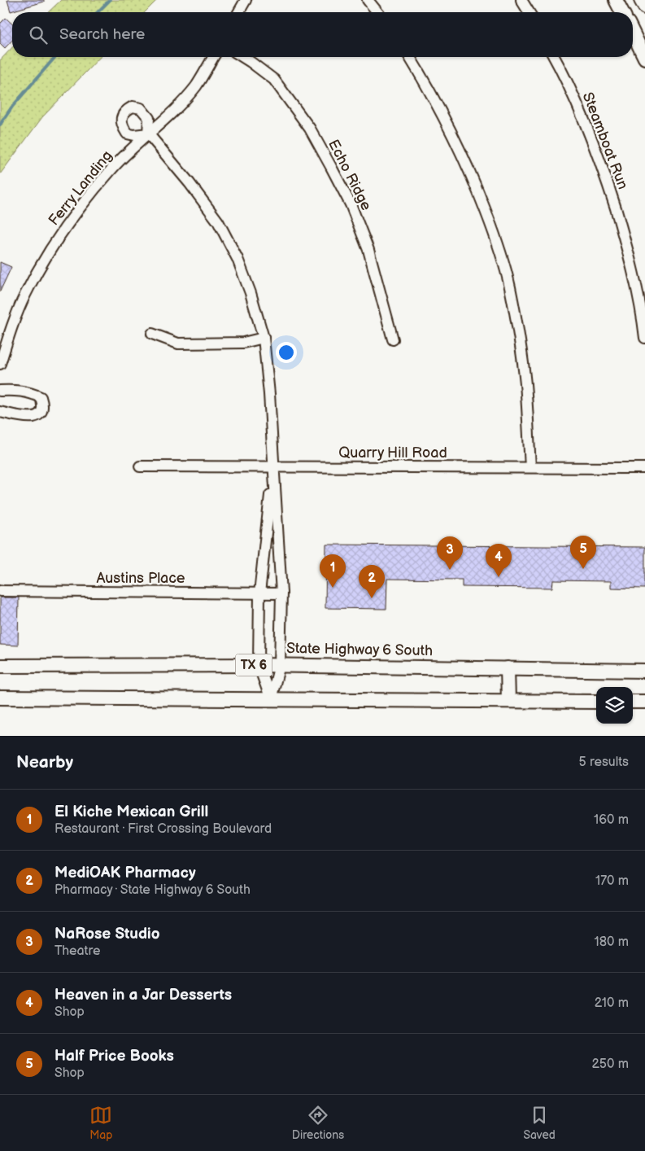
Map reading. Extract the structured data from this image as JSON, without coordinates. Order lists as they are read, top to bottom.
{
  "streets": {
    "main road": ["State Highway 6 South", "TX 6"],
    "street": [
      "Steamboat Run",
      "Echo Ridge",
      "Ferry Landing",
      "Quarry Hill Road",
      "Austins Place"
    ]
  },
  "page": {
    "search": "Search here",
    "pins": [
      "5",
      "3",
      "4",
      "1",
      "2"
    ],
    "heading": ["Nearby", "5 results"],
    "list": [
      {
        "mark": "1",
        "name": "El Kiche Mexican Grill",
        "note": "Restaurant · First Crossing Boulevard",
        "value": "160 m"
      },
      {
        "mark": "2",
        "name": "MediOAK Pharmacy",
        "note": "Pharmacy · State Highway 6 South",
        "value": "170 m"
      },
      {
        "mark": "3",
        "name": "NaRose Studio",
        "note": "Theatre",
        "value": "180 m"
      },
      {
        "mark": "4",
        "name": "Heaven in a Jar Desserts",
        "note": "Shop",
        "value": "210 m"
      },
      {
        "mark": "5",
        "name": "Half Price Books",
        "note": "Shop",
        "value": "250 m"
      }
    ],
    "nav": ["Map", "Directions", "Saved"]
  }
}
